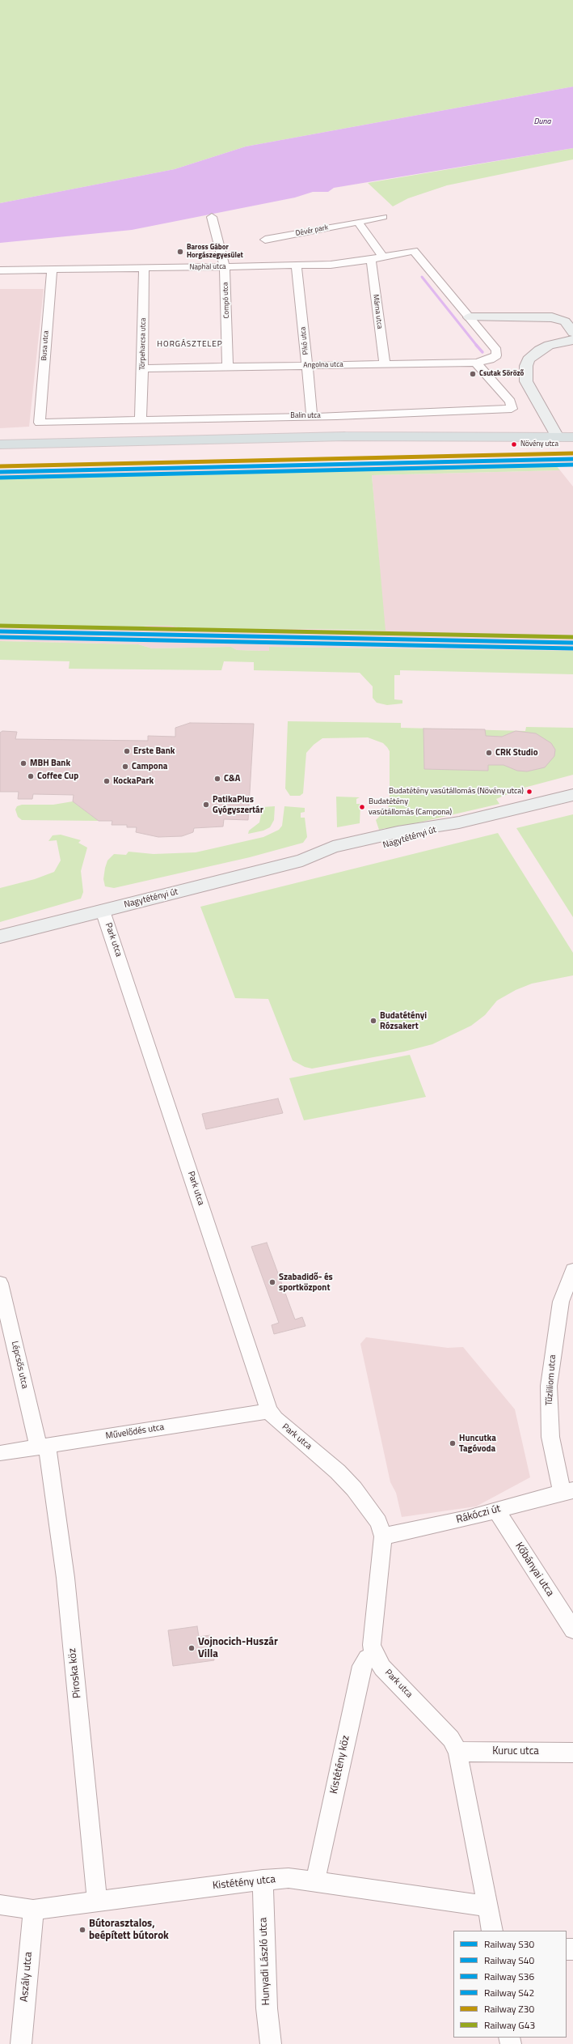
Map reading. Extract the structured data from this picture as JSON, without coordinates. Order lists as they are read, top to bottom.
{
  "streets": {
    "main road": ["Nagytétényi út"],
    "street": [
      "Dévér park",
      "Naphal utca",
      "Compó utca",
      "Márna utca",
      "Pikó utca",
      "Törpeharcsa utca",
      "Busa utca",
      "Angolna utca",
      "Balin utca",
      "Park utca",
      "Lépcsős utca",
      "Tűzliliom utca",
      "Művelődés utca",
      "Rákóczi út",
      "Kőbányai utca",
      "Piroska köz",
      "Kuruc utca",
      "Kistétény köz",
      "Kistétény utca",
      "Hunyadi László utca",
      "Aszály utca"
    ]
  },
  "crossings": [
    ["Naphal utca", "Compó utca"],
    ["Naphal utca", "Márna utca"],
    ["Naphal utca", "Pikó utca"],
    ["Naphal utca", "Törpeharcsa utca"],
    ["Naphal utca", "Busa utca"],
    ["Naphal utca", "Angolna utca"],
    ["Compó utca", "Angolna utca"],
    ["Márna utca", "Angolna utca"],
    ["Pikó utca", "Angolna utca"],
    ["Pikó utca", "Balin utca"],
    ["Törpeharcsa utca", "Angolna utca"],
    ["Törpeharcsa utca", "Balin utca"],
    ["Busa utca", "Balin utca"],
    ["Angolna utca", "Balin utca"],
    ["Nagytétényi út", "Park utca"],
    ["Park utca", "Művelődés utca"],
    ["Park utca", "Rákóczi út"],
    ["Park utca", "Kuruc utca"],
    ["Park utca", "Kistétény köz"],
    ["Park utca", "Kistétény utca"],
    ["Lépcsős utca", "Művelődés utca"],
    ["Lépcsős utca", "Piroska köz"],
    ["Tűzliliom utca", "Rákóczi út"],
    ["Művelődés utca", "Piroska köz"],
    ["Rákóczi út", "Kőbányai utca"],
    ["Piroska köz", "Kistétény utca"],
    ["Kistétény köz", "Kistétény utca"],
    ["Kistétény utca", "Hunyadi László utca"],
    ["Kistétény utca", "Aszály utca"]
  ],
  "districts": ["HORGÁSZTELEP"],
  "water": ["Duna"],
  "places": [
    "Baross Gábor Horgászegyesület",
    "Csutak Söröző",
    "Növény utca",
    "Erste Bank",
    "CRK Studio",
    "MBH Bank",
    "Campona",
    "Coffee Cup",
    "C&A",
    "KockaPark",
    "Budatétény vasútállomás (Növény utca)",
    "PatikaPlus Gyógyszertár",
    "Budatétény vasútállomás (Campona)",
    "Budatétényi Rózsakert",
    "Szabadidő- és sportközpont",
    "Huncutka Tagóvoda",
    "Vojnocich-Huszár Villa",
    "Bútorasztalos, beépített bútorok"
  ],
  "lines": [
    "rail line Z30",
    "rail line S30",
    "rail line S36",
    "rail line G43",
    "rail line S40",
    "rail line S42"
  ],
  "legend": [
    "Railway S30",
    "Railway S40",
    "Railway S36",
    "Railway S42",
    "Railway Z30",
    "Railway G43"
  ]
}
